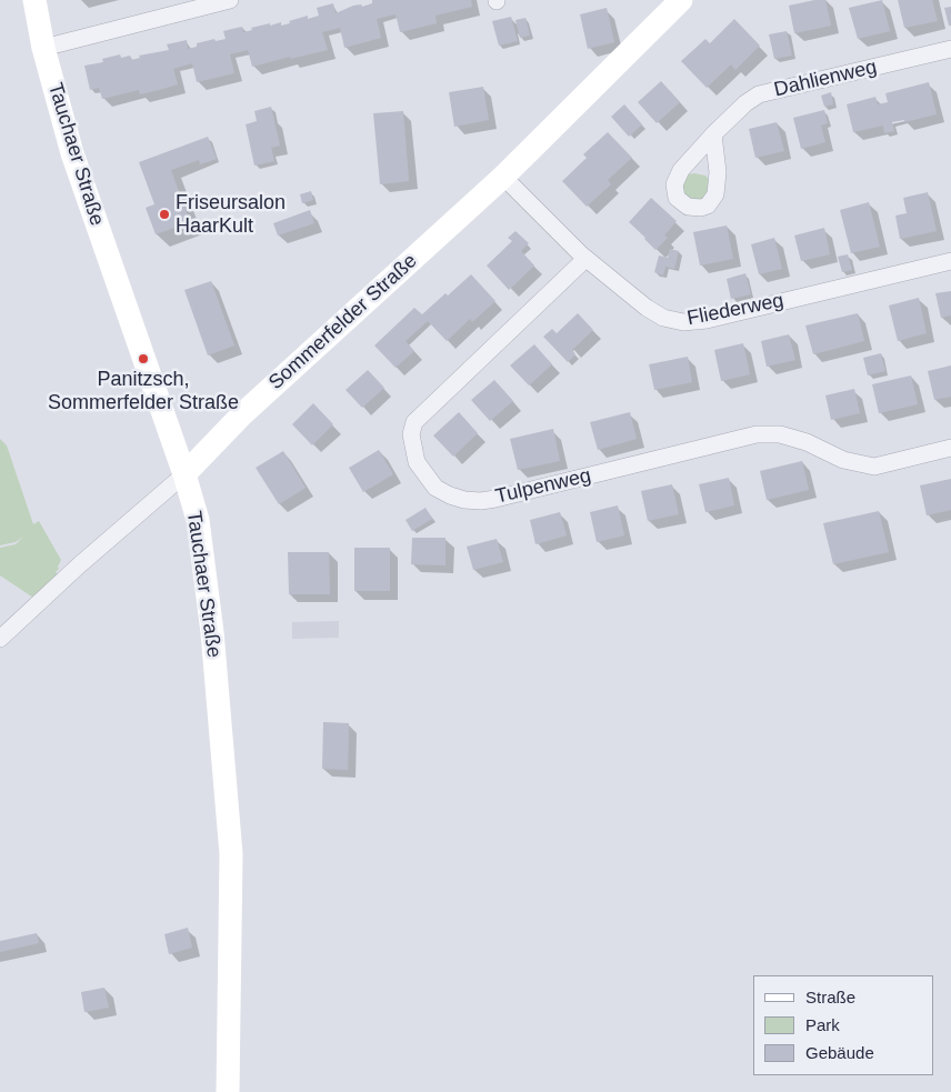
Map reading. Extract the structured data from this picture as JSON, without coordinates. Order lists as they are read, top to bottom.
{
  "streets": {
    "street": [
      "Dahlienweg",
      "Tauchaer Straße",
      "Fliederweg",
      "Sommerfelder Straße",
      "Tulpenweg"
    ]
  },
  "crossings": [
    ["Tauchaer Straße", "Sommerfelder Straße"],
    ["Fliederweg", "Sommerfelder Straße"],
    ["Fliederweg", "Tulpenweg"]
  ],
  "places": ["Friseursalon HaarKult", "Panitzsch, Sommerfelder Straße"],
  "legend": ["Straße", "Park", "Gebäude"]
}
